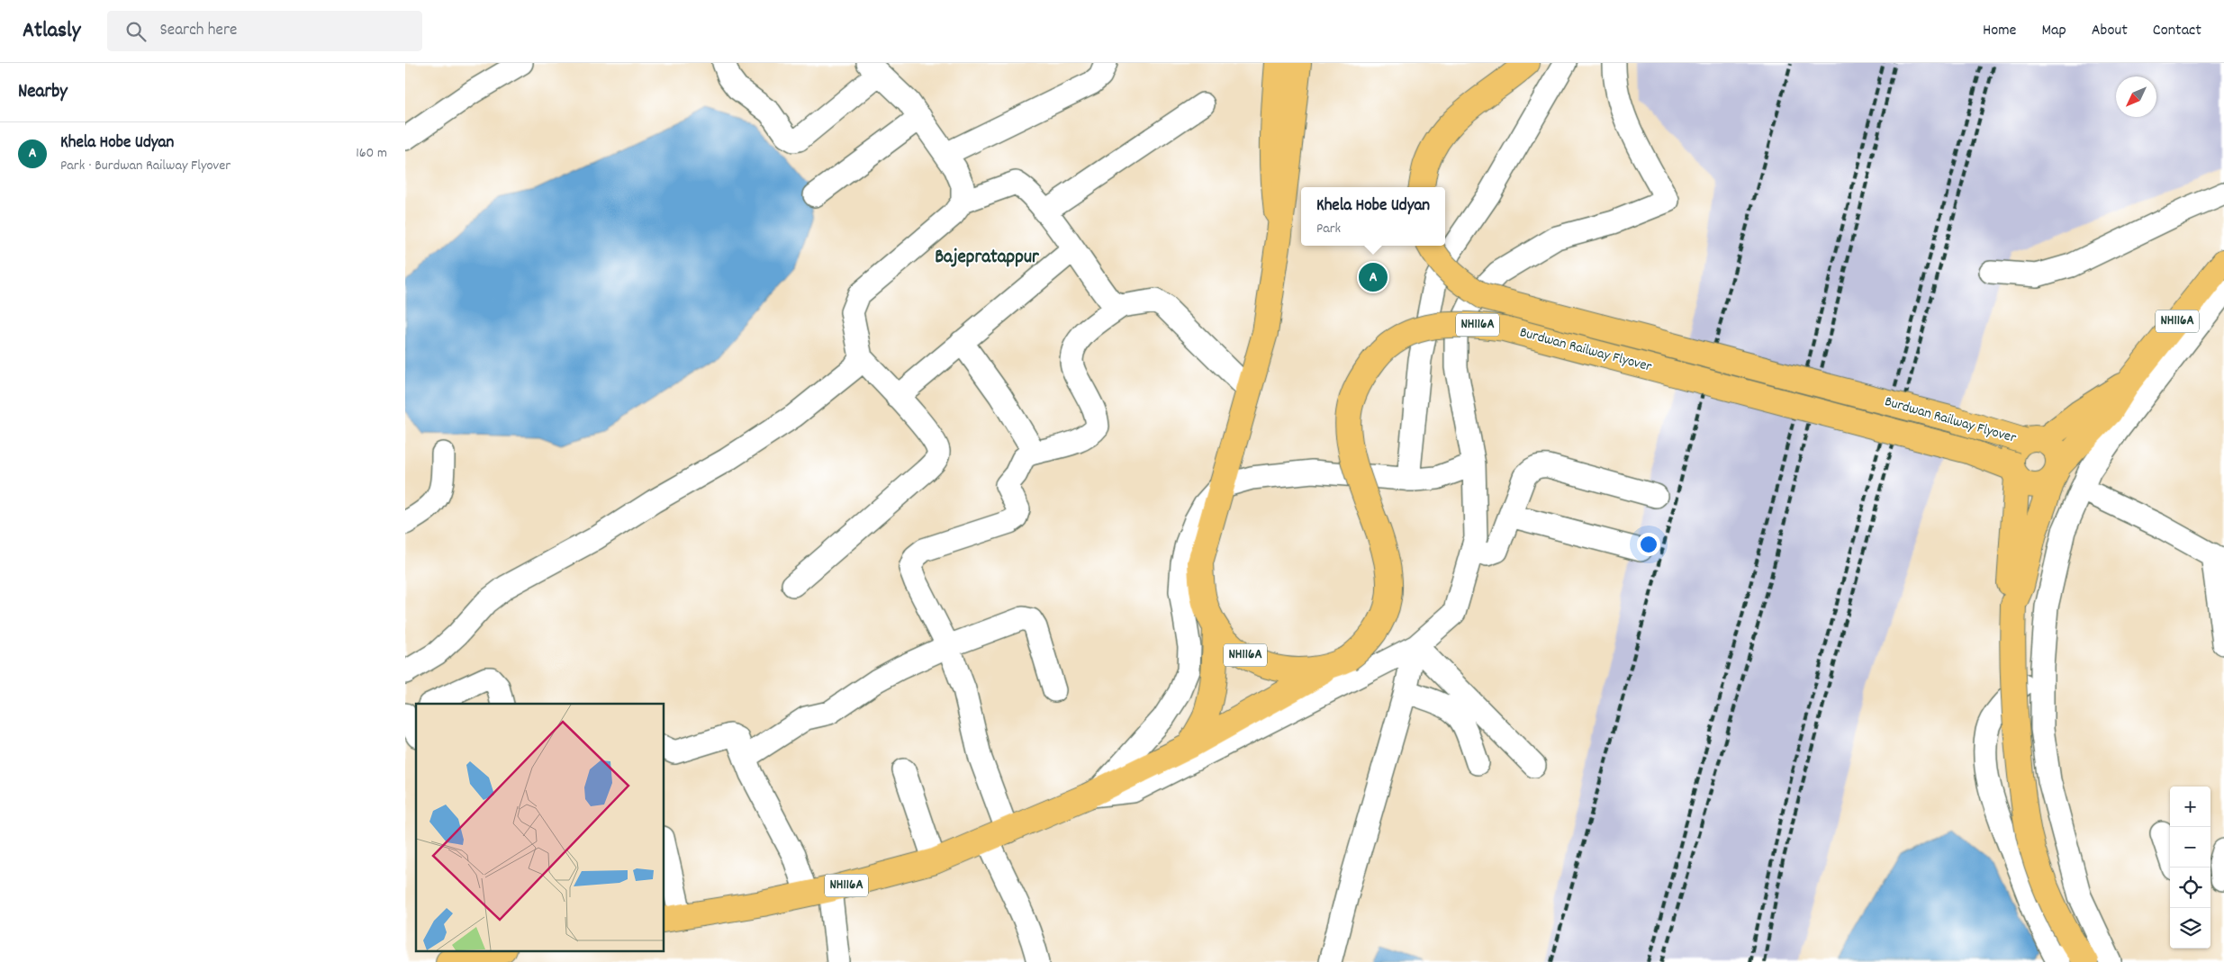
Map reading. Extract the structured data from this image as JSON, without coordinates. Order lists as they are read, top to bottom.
{
  "streets": {
    "main road": ["NH116A", "Burdwan Railway Flyover"]
  },
  "crossings": [
    ["NH116A", "Burdwan Railway Flyover"]
  ],
  "districts": ["Bajepratappur"],
  "north": "bottom left",
  "page": {
    "header": "Atlasly",
    "search": "Search here",
    "nav": [
      "Home",
      "Map",
      "About",
      "Contact"
    ],
    "heading": "Nearby",
    "list": [
      {
        "mark": "A",
        "name": "Khela Hobe Udyan",
        "note": "Park · Burdwan Railway Flyover",
        "value": "160 m"
      }
    ],
    "popup": ["Khela Hobe Udyan", "Park"],
    "pins": "A",
    "map_buttons": ["+", "−"]
  }
}
